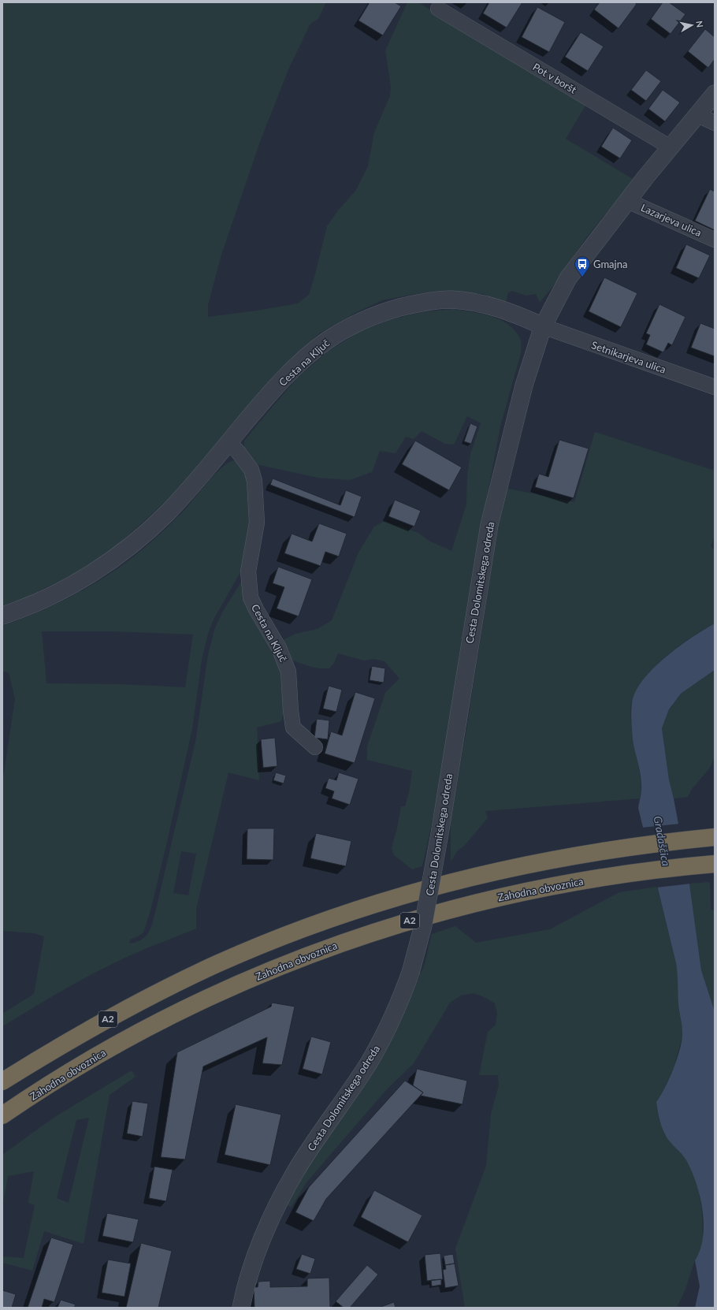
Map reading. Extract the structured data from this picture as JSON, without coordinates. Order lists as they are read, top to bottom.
{
  "streets": {
    "highway": ["Zahodna obvoznica", "A2"],
    "street": [
      "Pot v boršt",
      "Lazarjeva ulica",
      "Setnikarjeva ulica",
      "Cesta na Ključ",
      "Cesta Dolomitskega odreda"
    ]
  },
  "crossings": [
    ["Pot v boršt", "Cesta Dolomitskega odreda"],
    ["Lazarjeva ulica", "Cesta Dolomitskega odreda"],
    ["Setnikarjeva ulica", "Cesta na Ključ"],
    ["Setnikarjeva ulica", "Cesta Dolomitskega odreda"],
    ["Cesta na Ključ", "Cesta Dolomitskega odreda"]
  ],
  "water": ["Gradaščica"],
  "places": {
    "bus stop": ["Gmajna"]
  },
  "north": "right"
}
